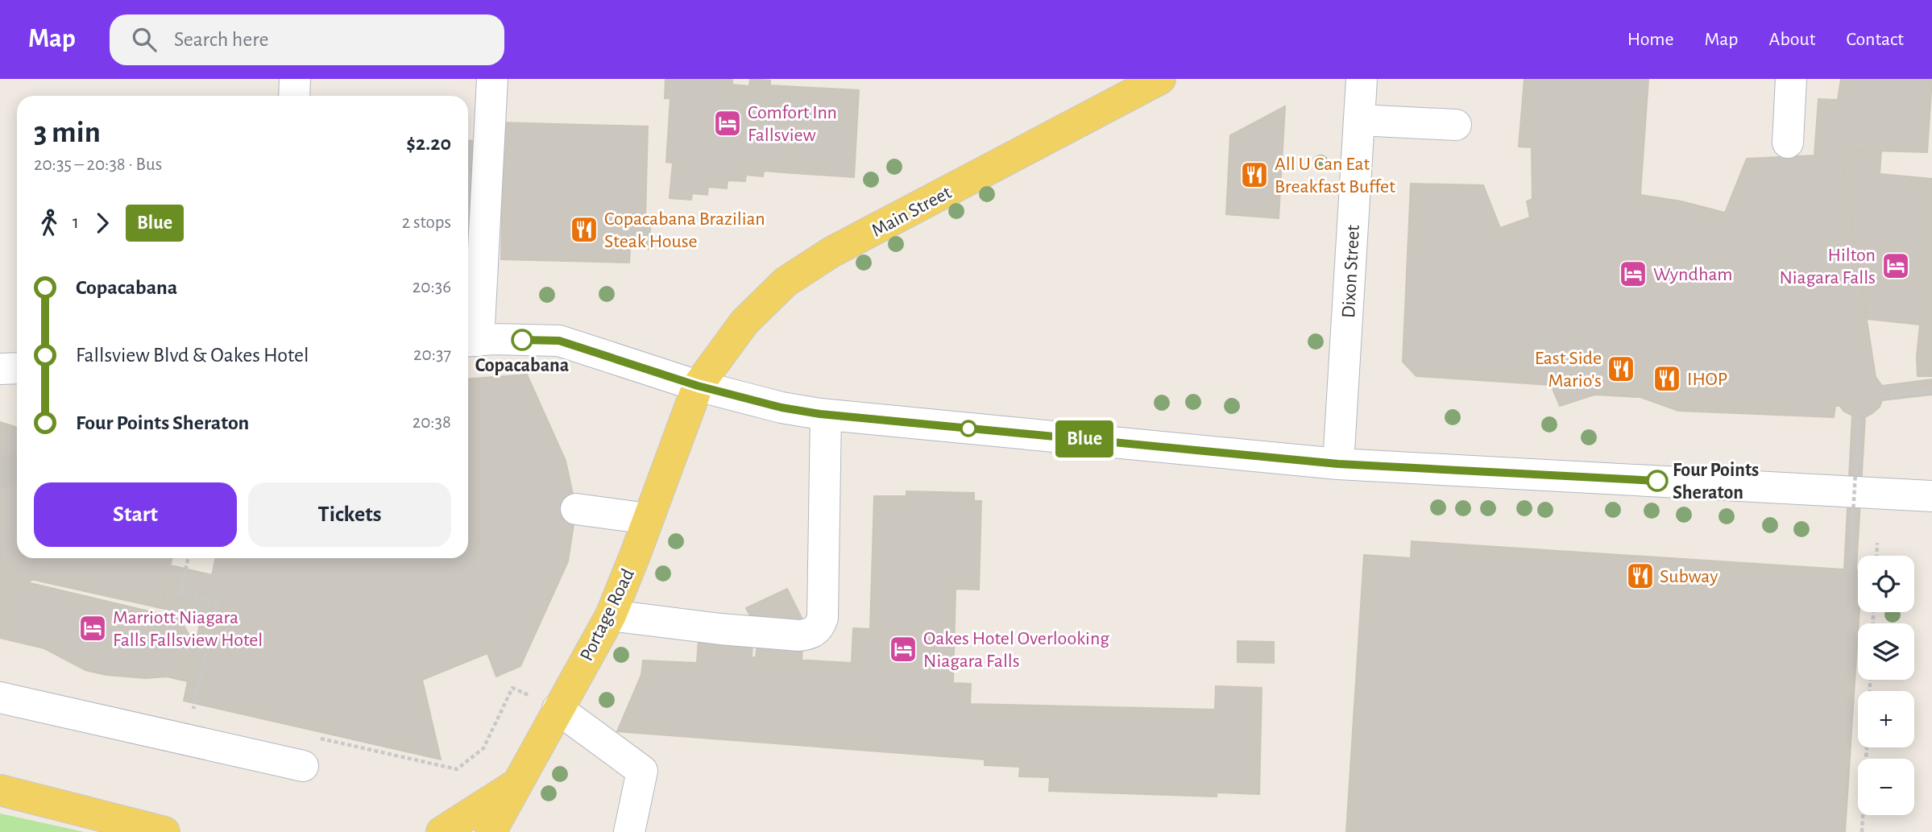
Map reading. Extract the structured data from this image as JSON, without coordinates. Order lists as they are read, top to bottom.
{
  "streets": {
    "main road": ["Main Street", "Portage Road"],
    "street": ["Dixon Street"]
  },
  "crossings": [
    ["Main Street", "Portage Road"]
  ],
  "places": {
    "hotel": [
      "Comfort Inn Fallsview",
      "Hilton Niagara Falls",
      "Wyndham",
      "Marriott Niagara Falls Fallsview Hotel",
      "Oakes Hotel Overlooking Niagara Falls"
    ],
    "restaurant": [
      "All U Can Eat Breakfast Buffet",
      "Copacabana Brazilian Steak House",
      "East Side Mario's",
      "IHOP",
      "Subway"
    ],
    "other": ["Copacabana", "Four Points Sheraton"]
  },
  "lines": ["bus line Blue"],
  "page": {
    "header": "Map",
    "search": "Search here",
    "nav": [
      "Home",
      "Map",
      "About",
      "Contact"
    ],
    "on_map": "Blue",
    "heading": ["3 min", "20:35 – 20:38 · Bus", "$2.20"],
    "legs": ["1", "Blue", "2 stops"],
    "list": [
      {
        "name": "Copacabana",
        "value": "20:36"
      },
      {
        "name": "Fallsview Blvd & Oakes Hotel",
        "value": "20:37"
      },
      {
        "name": "Four Points Sheraton",
        "value": "20:38"
      }
    ],
    "buttons": ["Start", "Tickets"],
    "map_buttons": ["+", "−"]
  }
}
